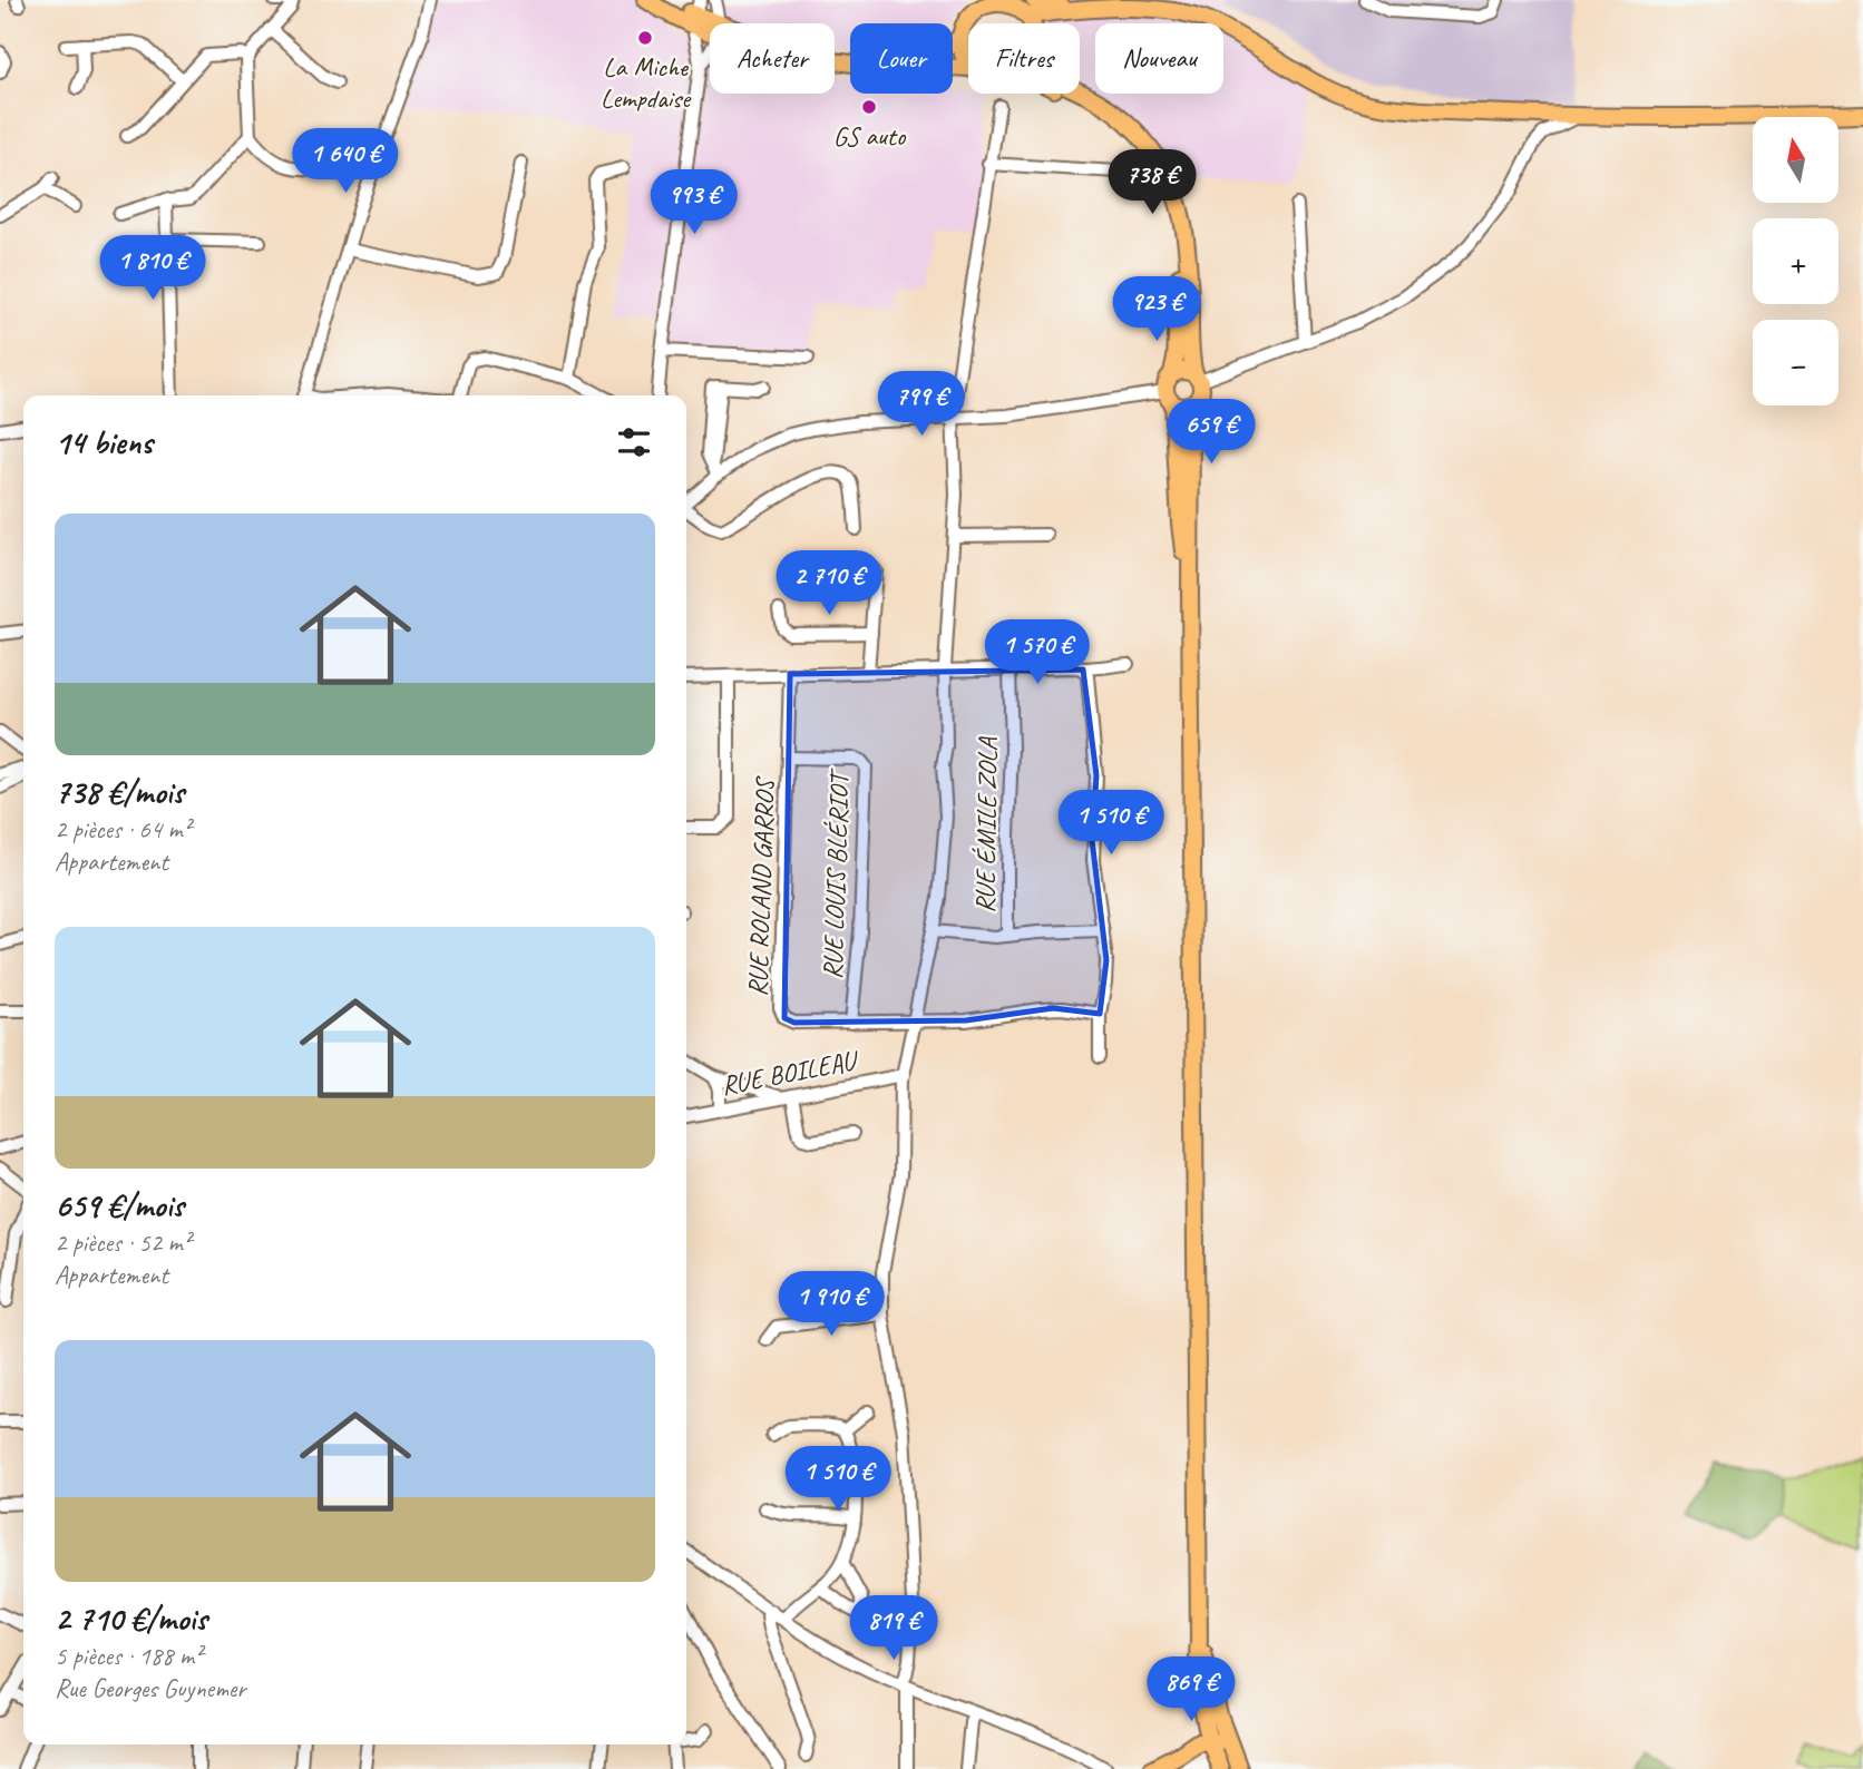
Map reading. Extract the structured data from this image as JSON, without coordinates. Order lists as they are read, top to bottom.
{
  "streets": {
    "street": [
      "RUE ÉMILE ZOLA",
      "RUE LOUIS BLÉRIOT",
      "RUE ROLAND GARROS",
      "RUE BOILEAU"
    ]
  },
  "crossings": [
    ["RUE LOUIS BLÉRIOT", "RUE ROLAND GARROS"]
  ],
  "places": ["La Miche Lempdaise", "GS auto"],
  "north": "top",
  "page": {
    "chip": [
      "Acheter",
      "Louer",
      "Filtres",
      "Nouveau"
    ],
    "map_buttons": ["+", "−"],
    "price": [
      "1 640 €",
      "738 €",
      "993 €",
      "1 810 €",
      "923 €",
      "799 €",
      "659 €",
      "2 710 €",
      "1 570 €",
      "1 510 €",
      "1 910 €",
      "1 510 €",
      "819 €",
      "869 €"
    ],
    "heading": "14 biens",
    "list": [
      {
        "name": "738 €/mois",
        "note": "2 pièces · 64 m² · Appartement"
      },
      {
        "name": "659 €/mois",
        "note": "2 pièces · 52 m² · Appartement"
      },
      {
        "name": "2 710 €/mois",
        "note": "5 pièces · 188 m² · Rue Georges Guynemer"
      }
    ]
  }
}
